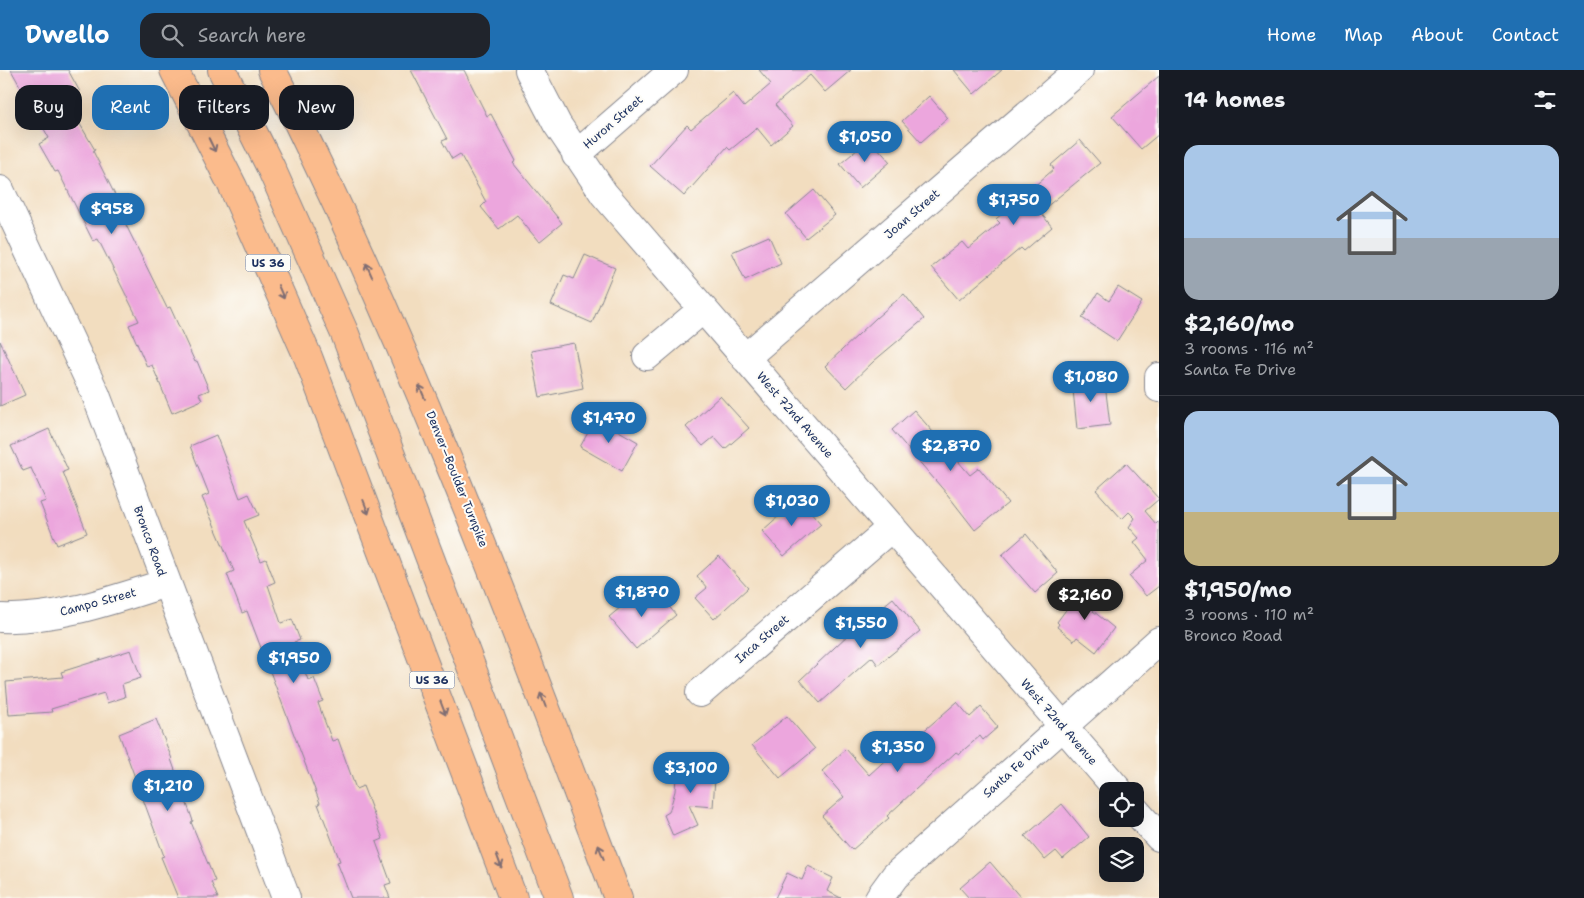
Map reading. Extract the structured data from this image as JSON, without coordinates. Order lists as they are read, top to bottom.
{
  "streets": {
    "highway": ["US 36", "Denver–Boulder Turnpike"],
    "street": [
      "Huron Street",
      "Joan Street",
      "West 72nd Avenue",
      "Bronco Road",
      "Campo Street",
      "Inca Street",
      "Santa Fe Drive"
    ]
  },
  "crossings": [
    ["Huron Street", "West 72nd Avenue"],
    ["Joan Street", "West 72nd Avenue"],
    ["West 72nd Avenue", "Inca Street"],
    ["West 72nd Avenue", "Santa Fe Drive"],
    ["Bronco Road", "Campo Street"]
  ],
  "page": {
    "header": "Dwello",
    "search": "Search here",
    "nav": [
      "Home",
      "Map",
      "About",
      "Contact"
    ],
    "heading": "14 homes",
    "chip": [
      "Buy",
      "Rent",
      "Filters",
      "New"
    ],
    "price": [
      "$1,050",
      "$1,750",
      "$958",
      "$1,080",
      "$1,470",
      "$2,870",
      "$1,030",
      "$1,870",
      "$2,160",
      "$1,550",
      "$1,950",
      "$1,350",
      "$3,100",
      "$1,210"
    ],
    "list": [
      {
        "name": "$2,160/mo",
        "note": "3 rooms · 116 m² · Santa Fe Drive"
      },
      {
        "name": "$1,950/mo",
        "note": "3 rooms · 110 m² · Bronco Road"
      }
    ]
  }
}
